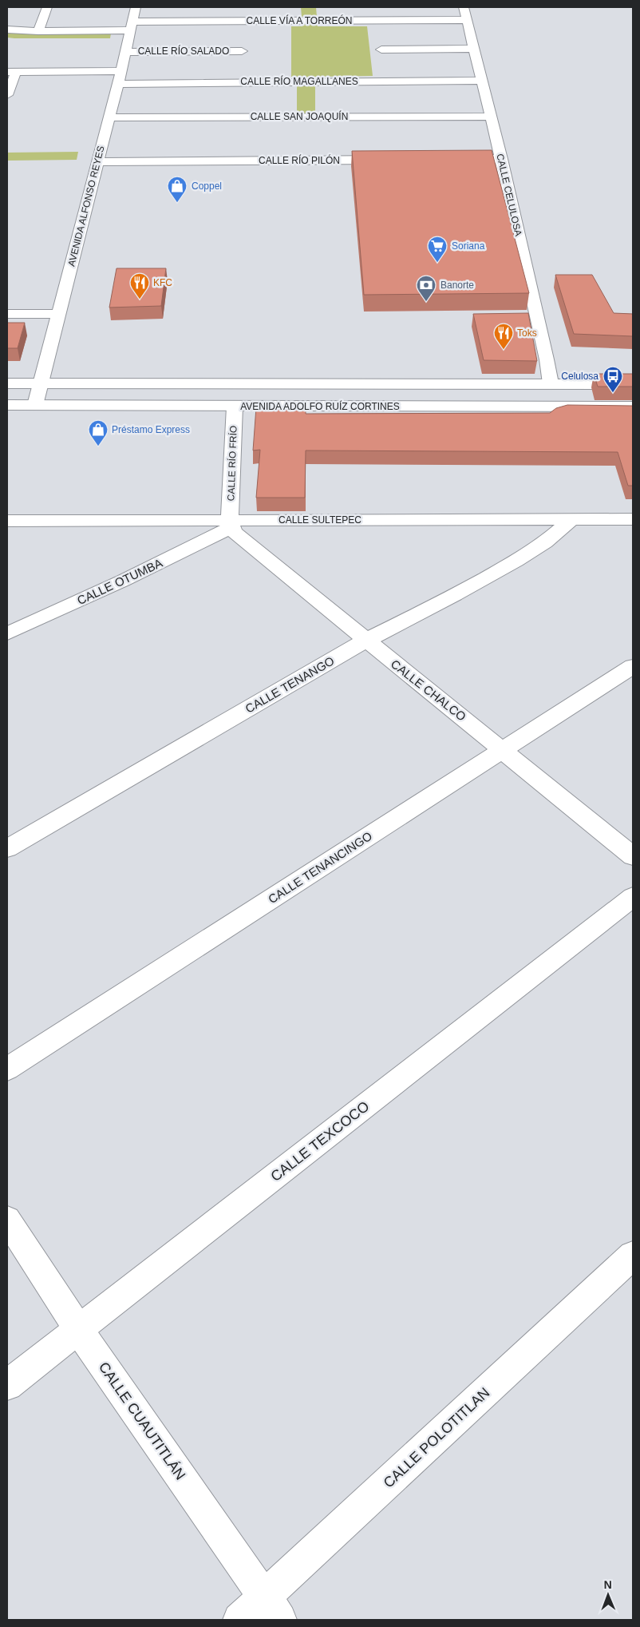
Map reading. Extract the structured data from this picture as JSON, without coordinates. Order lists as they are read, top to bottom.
{
  "streets": {
    "street": [
      "CALLE VÍA A TORREÓN",
      "CALLE RÍO SALADO",
      "CALLE RÍO MAGALLANES",
      "CALLE SAN JOAQUÍN",
      "CALLE RÍO PILÓN",
      "CALLE CELULOSA",
      "AVENIDA ALFONSO REYES",
      "AVENIDA ADOLFO RUÍZ CORTINES",
      "CALLE RÍO FRÍO",
      "CALLE SULTEPEC",
      "CALLE OTUMBA",
      "CALLE TENANGO",
      "CALLE CHALCO",
      "CALLE TENANCINGO",
      "CALLE TEXCOCO",
      "CALLE CUAUTITLÁN",
      "CALLE POLOTITLAN"
    ]
  },
  "crossings": [
    ["CALLE VÍA A TORREÓN", "CALLE RÍO SALADO"],
    ["CALLE VÍA A TORREÓN", "CALLE CELULOSA"],
    ["CALLE VÍA A TORREÓN", "AVENIDA ALFONSO REYES"],
    ["CALLE RÍO SALADO", "AVENIDA ALFONSO REYES"],
    ["CALLE RÍO MAGALLANES", "CALLE CELULOSA"],
    ["CALLE RÍO MAGALLANES", "AVENIDA ALFONSO REYES"],
    ["CALLE SAN JOAQUÍN", "CALLE CELULOSA"],
    ["CALLE SAN JOAQUÍN", "AVENIDA ALFONSO REYES"],
    ["CALLE RÍO PILÓN", "AVENIDA ALFONSO REYES"],
    ["CALLE CELULOSA", "AVENIDA ADOLFO RUÍZ CORTINES"],
    ["AVENIDA ALFONSO REYES", "AVENIDA ADOLFO RUÍZ CORTINES"],
    ["AVENIDA ADOLFO RUÍZ CORTINES", "CALLE RÍO FRÍO"],
    ["CALLE RÍO FRÍO", "CALLE SULTEPEC"],
    ["CALLE RÍO FRÍO", "CALLE OTUMBA"],
    ["CALLE RÍO FRÍO", "CALLE CHALCO"],
    ["CALLE SULTEPEC", "CALLE OTUMBA"],
    ["CALLE SULTEPEC", "CALLE TENANGO"],
    ["CALLE SULTEPEC", "CALLE CHALCO"],
    ["CALLE OTUMBA", "CALLE CHALCO"],
    ["CALLE TENANGO", "CALLE CHALCO"],
    ["CALLE CHALCO", "CALLE TENANCINGO"],
    ["CALLE TEXCOCO", "CALLE CUAUTITLÁN"],
    ["CALLE CUAUTITLÁN", "CALLE POLOTITLAN"]
  ],
  "places": {
    "shop": ["Coppel", "Préstamo Express"],
    "supermarket": ["Soriana"],
    "restaurant": ["KFC", "Toks"],
    "bank": ["Banorte"],
    "bus stop": ["Celulosa"]
  },
  "north": "top"
}
